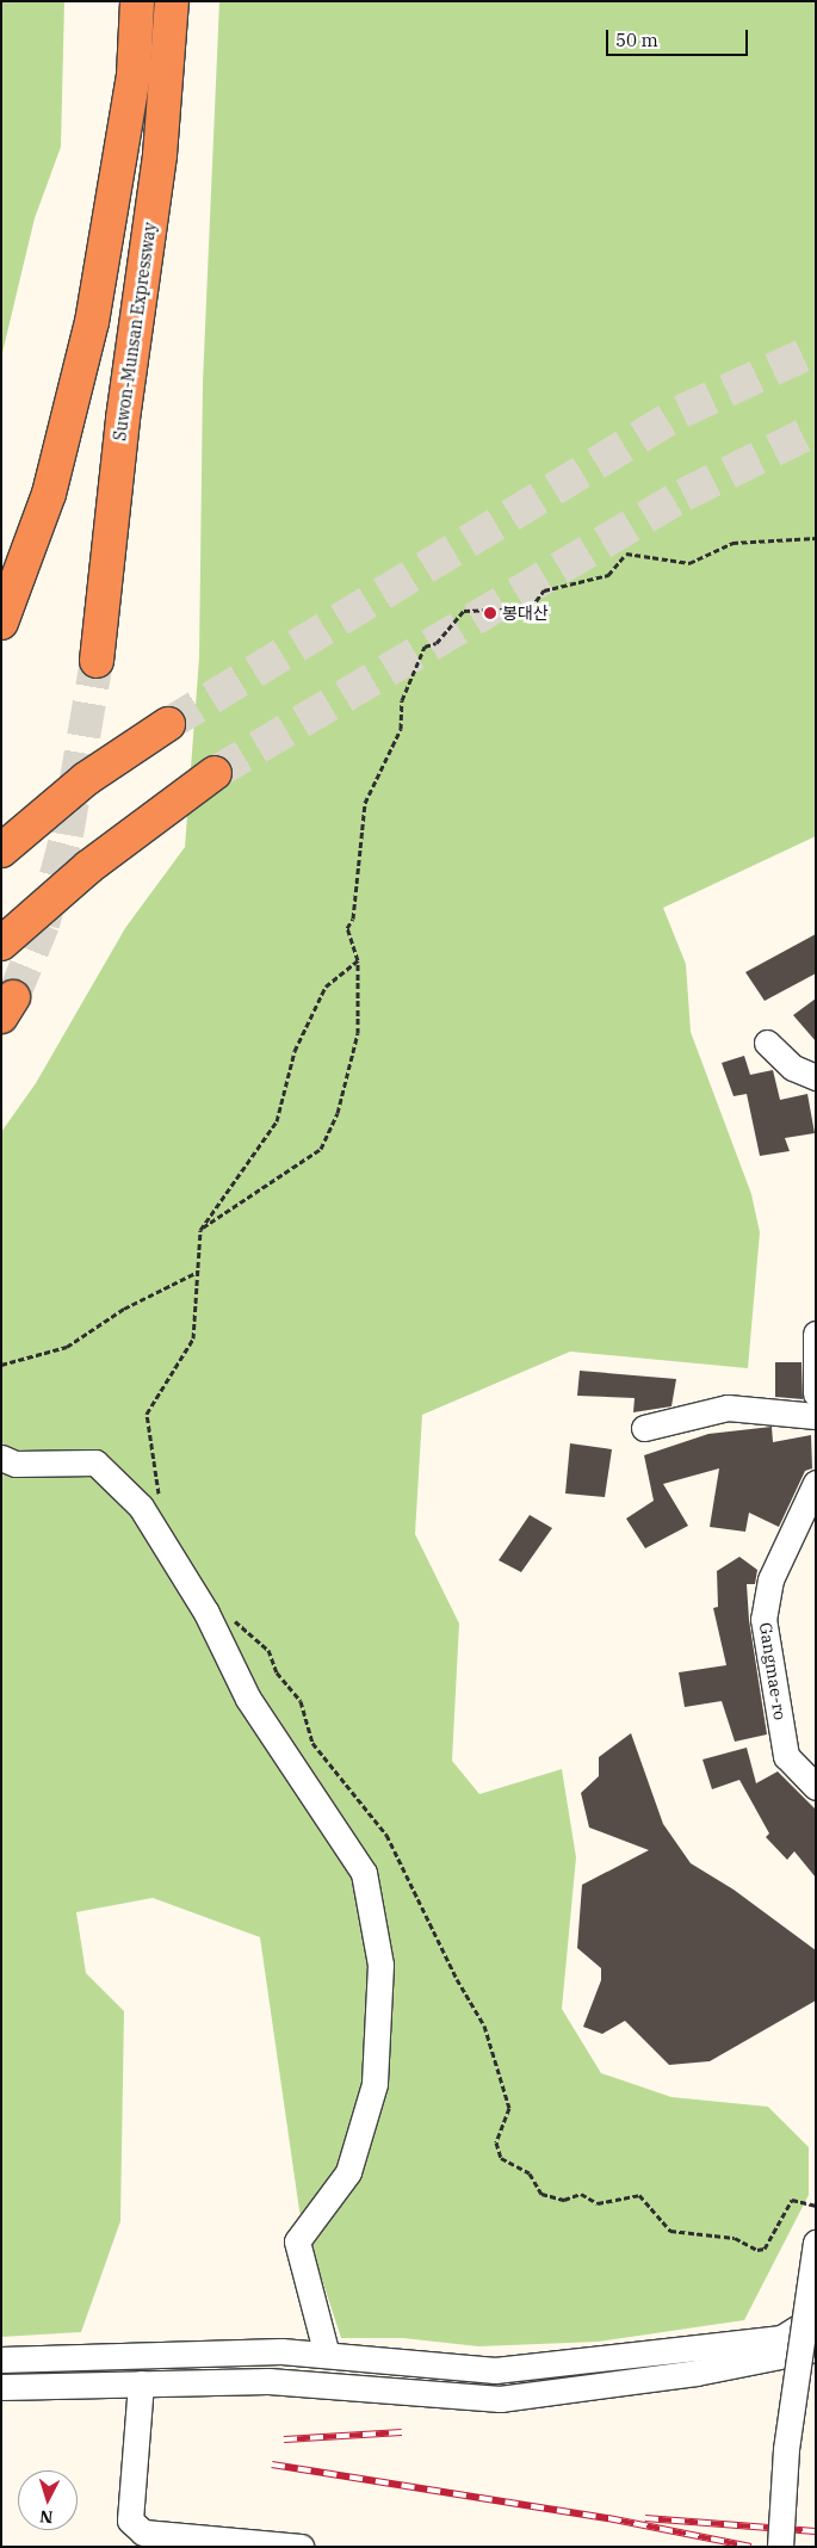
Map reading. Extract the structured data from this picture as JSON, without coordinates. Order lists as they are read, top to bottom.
{
  "streets": {
    "highway": ["Suwon-Munsan Expressway"],
    "street": ["Gangmae-ro"]
  },
  "places": ["봉대산"],
  "scale_bar": "50 m",
  "north": "bottom"
}
